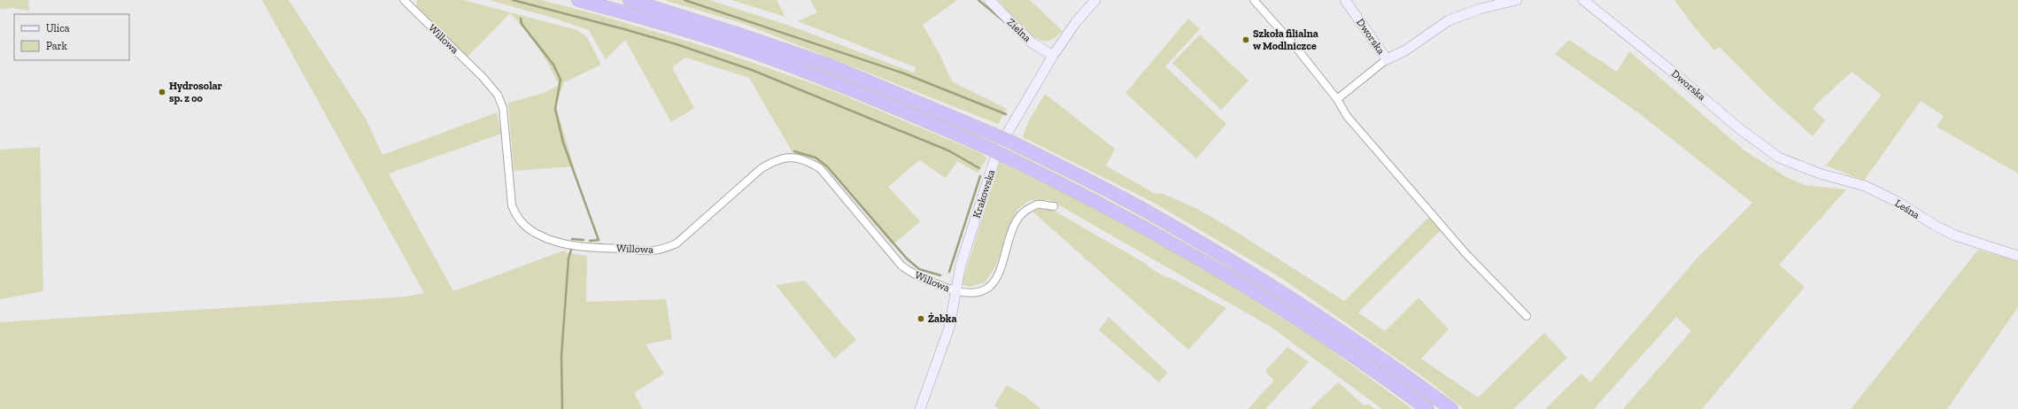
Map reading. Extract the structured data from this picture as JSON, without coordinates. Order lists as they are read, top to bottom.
{
  "streets": {
    "street": [
      "Zielna",
      "Dworska",
      "Willowa",
      "Krakowska",
      "Leśna"
    ]
  },
  "crossings": [
    ["Zielna", "Krakowska"],
    ["Dworska", "Leśna"],
    ["Willowa", "Krakowska"]
  ],
  "places": ["Szkoła filialna w Modlniczce", "Hydrosolar sp. z oo", "Żabka"],
  "legend": ["Ulica", "Park"]
}
